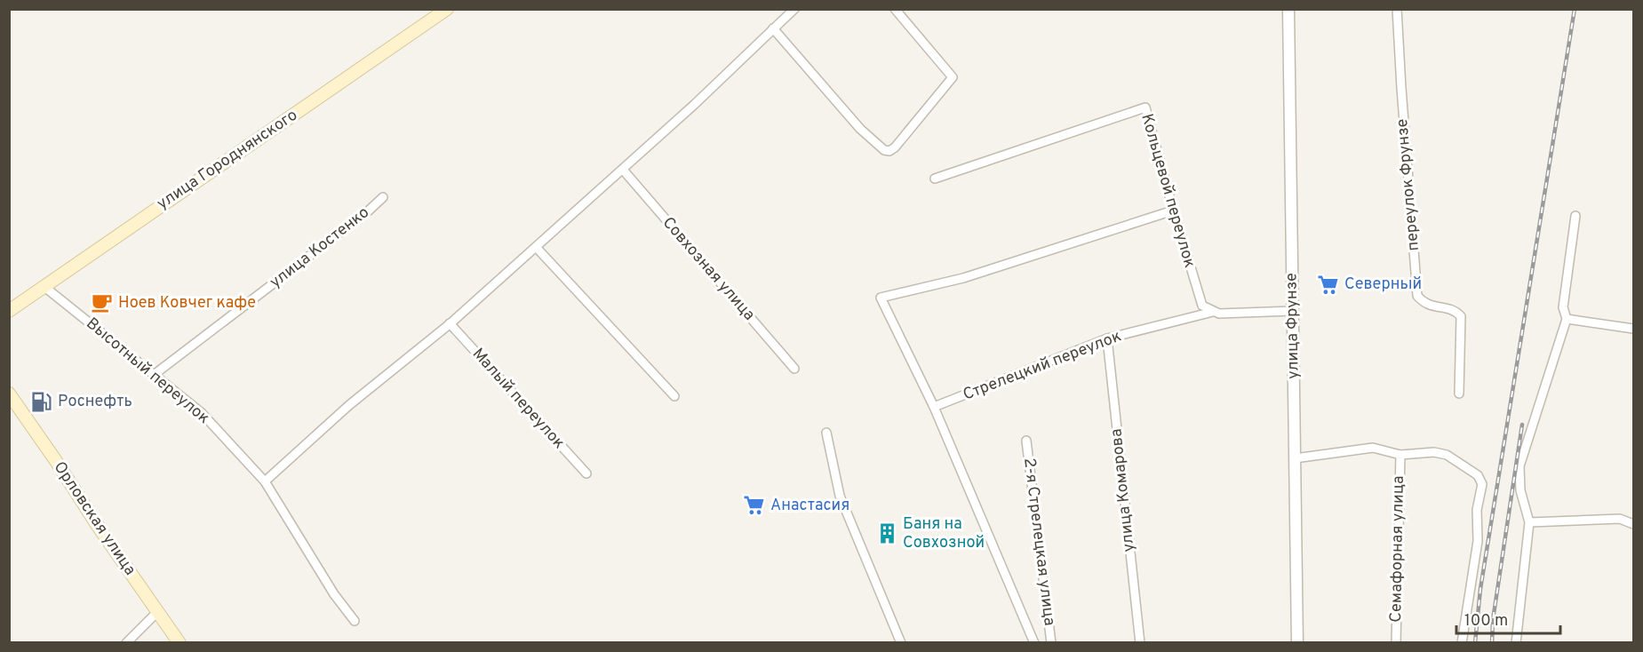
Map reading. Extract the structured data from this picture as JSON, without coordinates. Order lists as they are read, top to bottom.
{
  "streets": {
    "main road": ["улица Городнянского", "Орловская улица"],
    "street": [
      "переулок Фрунзе",
      "Кольцевой переулок",
      "улица Костенко",
      "Совхозная улица",
      "улица Фрунзе",
      "Стрелецкий переулок",
      "Высотный переулок",
      "Малый переулок",
      "улица Комарова",
      "2-я Стрелецкая улица",
      "Семафорная улица"
    ]
  },
  "crossings": [
    ["улица Городнянского", "Высотный переулок"],
    ["Кольцевой переулок", "Стрелецкий переулок"],
    ["Кольцевой переулок", "2-я Стрелецкая улица"],
    ["улица Костенко", "Высотный переулок"],
    ["Стрелецкий переулок", "улица Комарова"],
    ["Стрелецкий переулок", "2-я Стрелецкая улица"]
  ],
  "places": {
    "supermarket": ["Северный", "Анастасия"],
    "cafe": ["Ноев Ковчег кафе"],
    "fuel station": ["Роснефть"],
    "building": ["Баня на Совхозной"]
  },
  "scale_bar": "100 m"
}
